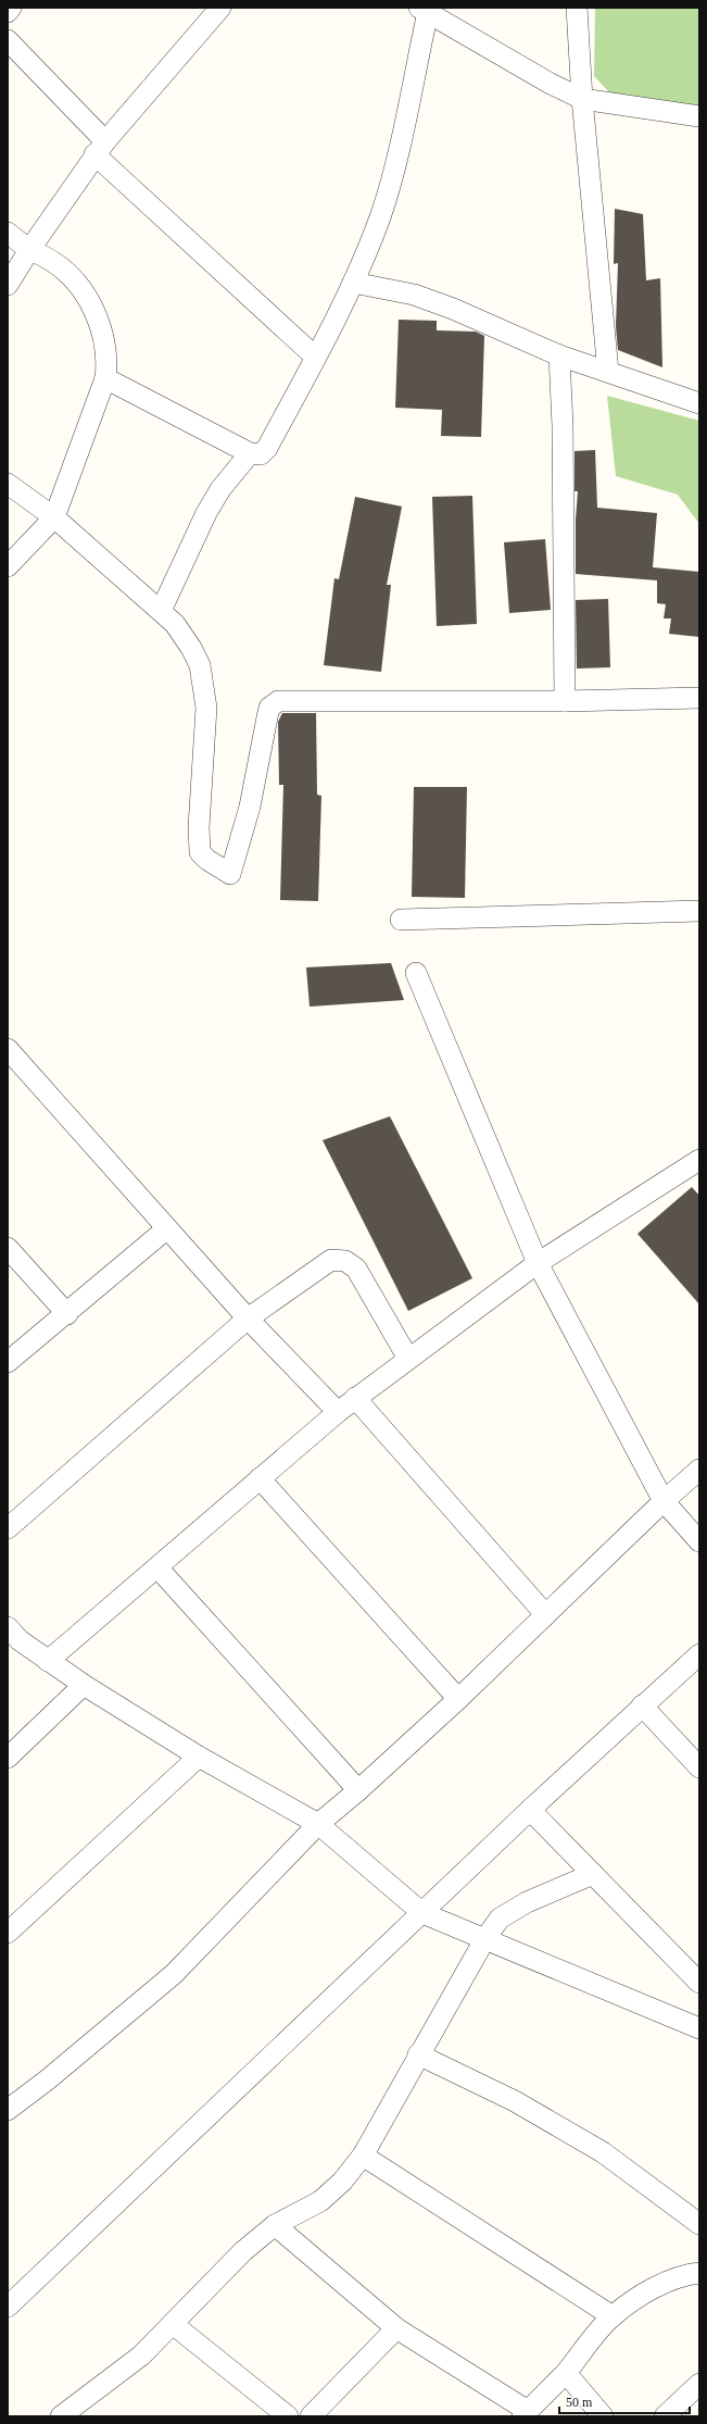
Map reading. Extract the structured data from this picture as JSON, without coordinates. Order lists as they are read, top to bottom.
{
  "scale_bar": "50 m"
}
